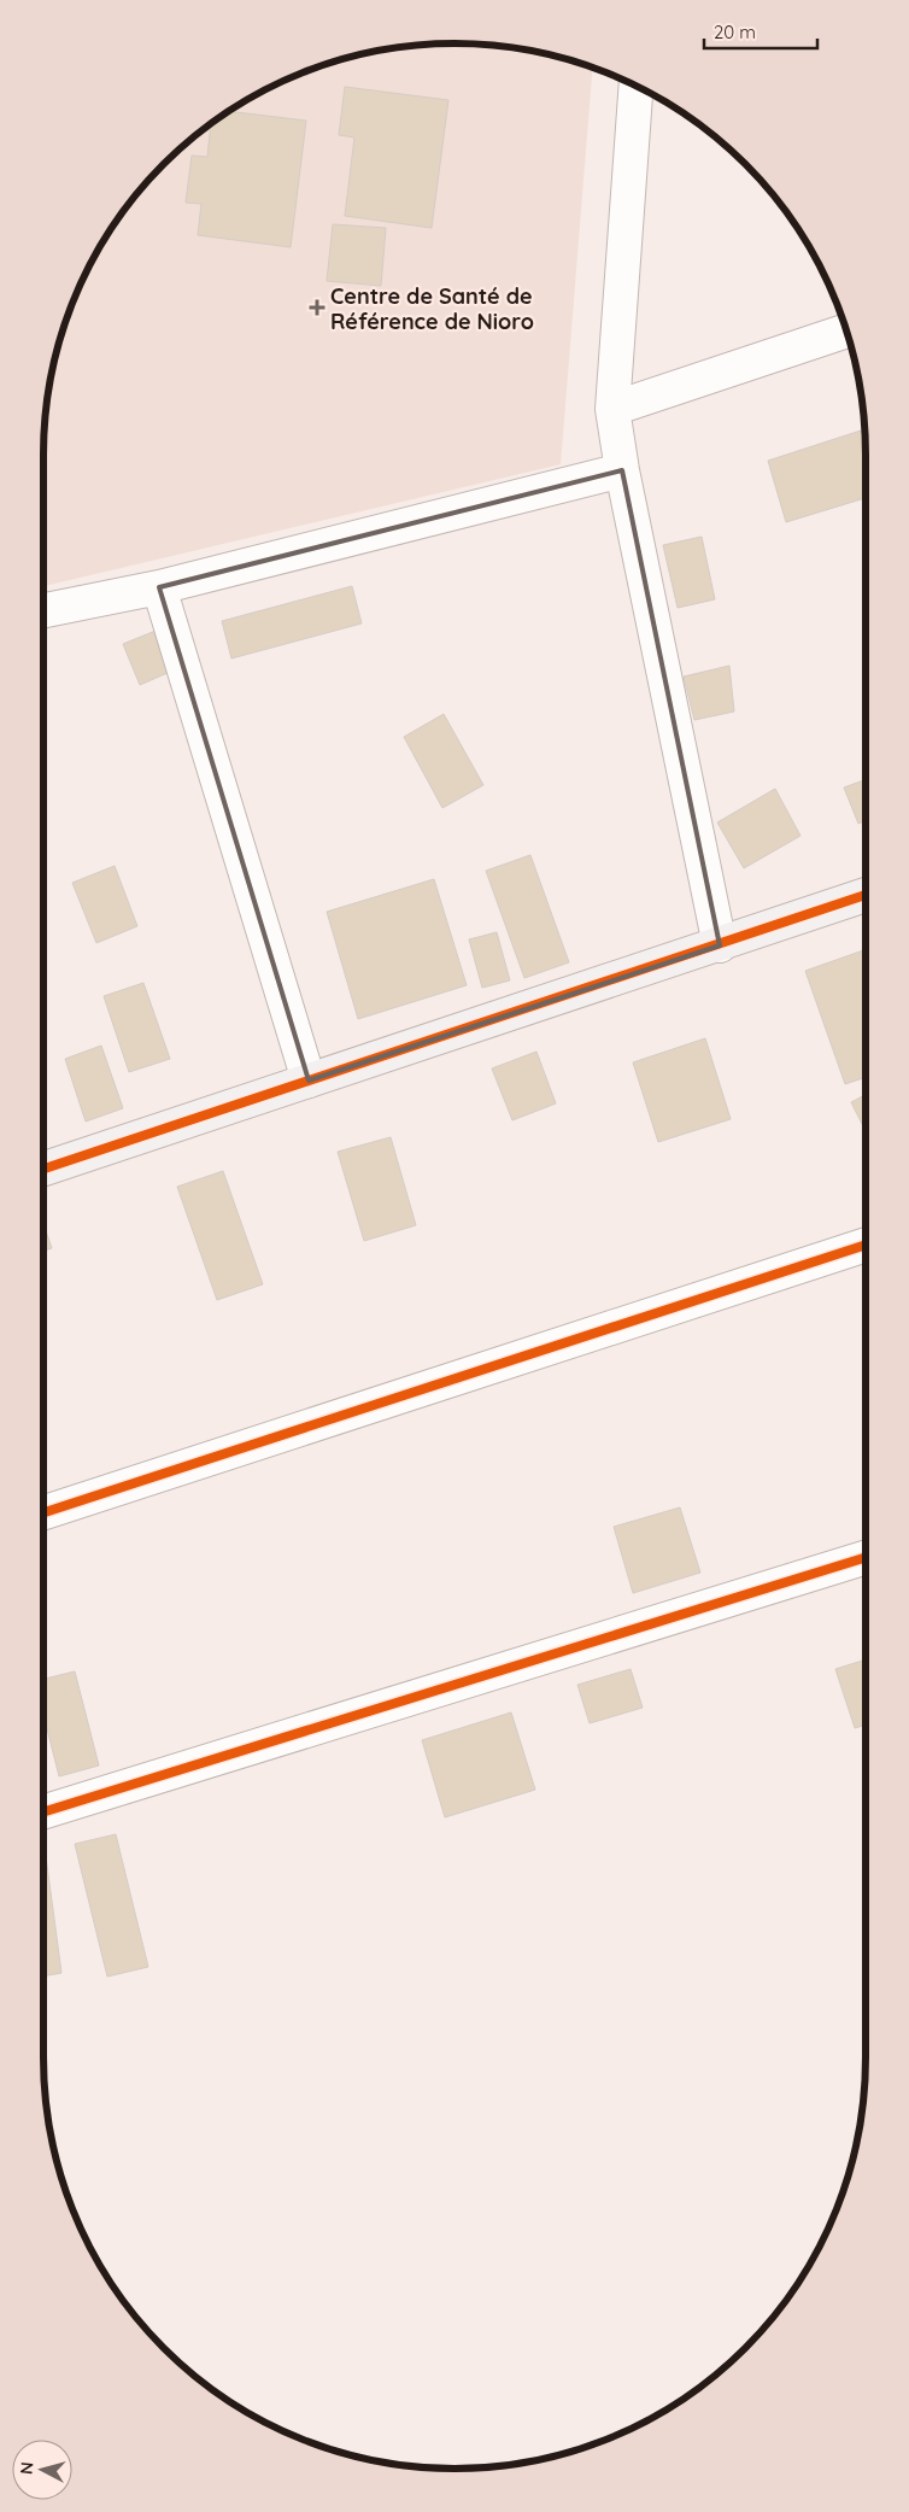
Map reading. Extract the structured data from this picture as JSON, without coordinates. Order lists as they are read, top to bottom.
{
  "places": {
    "health": ["Centre de Santé de Référence de Nioro"]
  },
  "scale_bar": "20 m",
  "north": "left"
}
